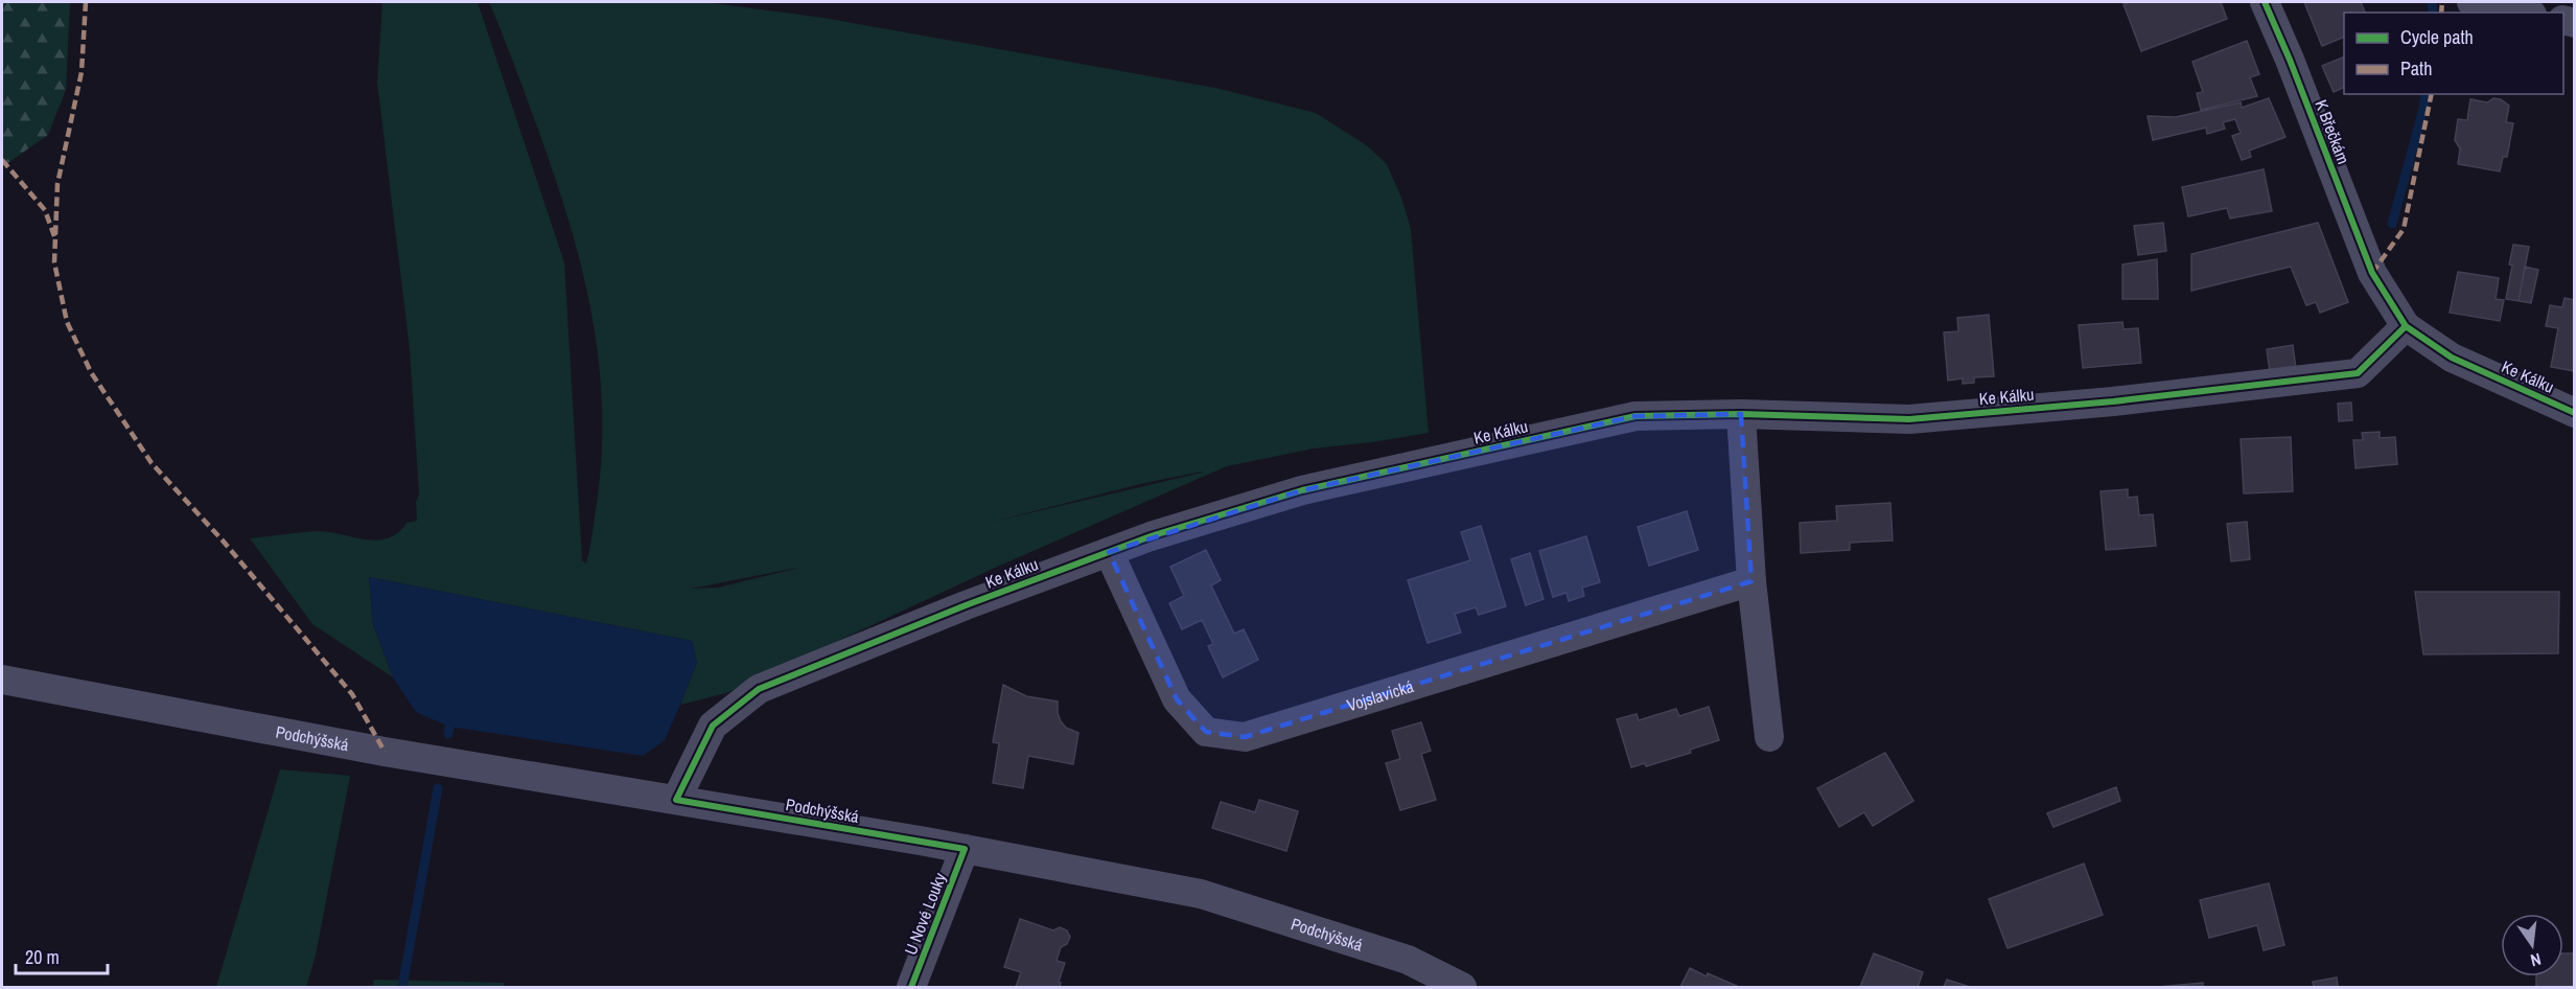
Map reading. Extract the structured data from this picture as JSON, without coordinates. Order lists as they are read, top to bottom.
{
  "streets": {
    "street": [
      "K Břečkám",
      "Ke Kálku",
      "Vojslavická",
      "Podchýšská",
      "U Nové Louky"
    ]
  },
  "crossings": [
    ["K Břečkám", "Ke Kálku"],
    ["Ke Kálku", "Vojslavická"],
    ["Ke Kálku", "Podchýšská"],
    ["Podchýšská", "U Nové Louky"]
  ],
  "legend": ["Cycle path", "Path"],
  "scale_bar": "20 m",
  "north": "bottom"
}
